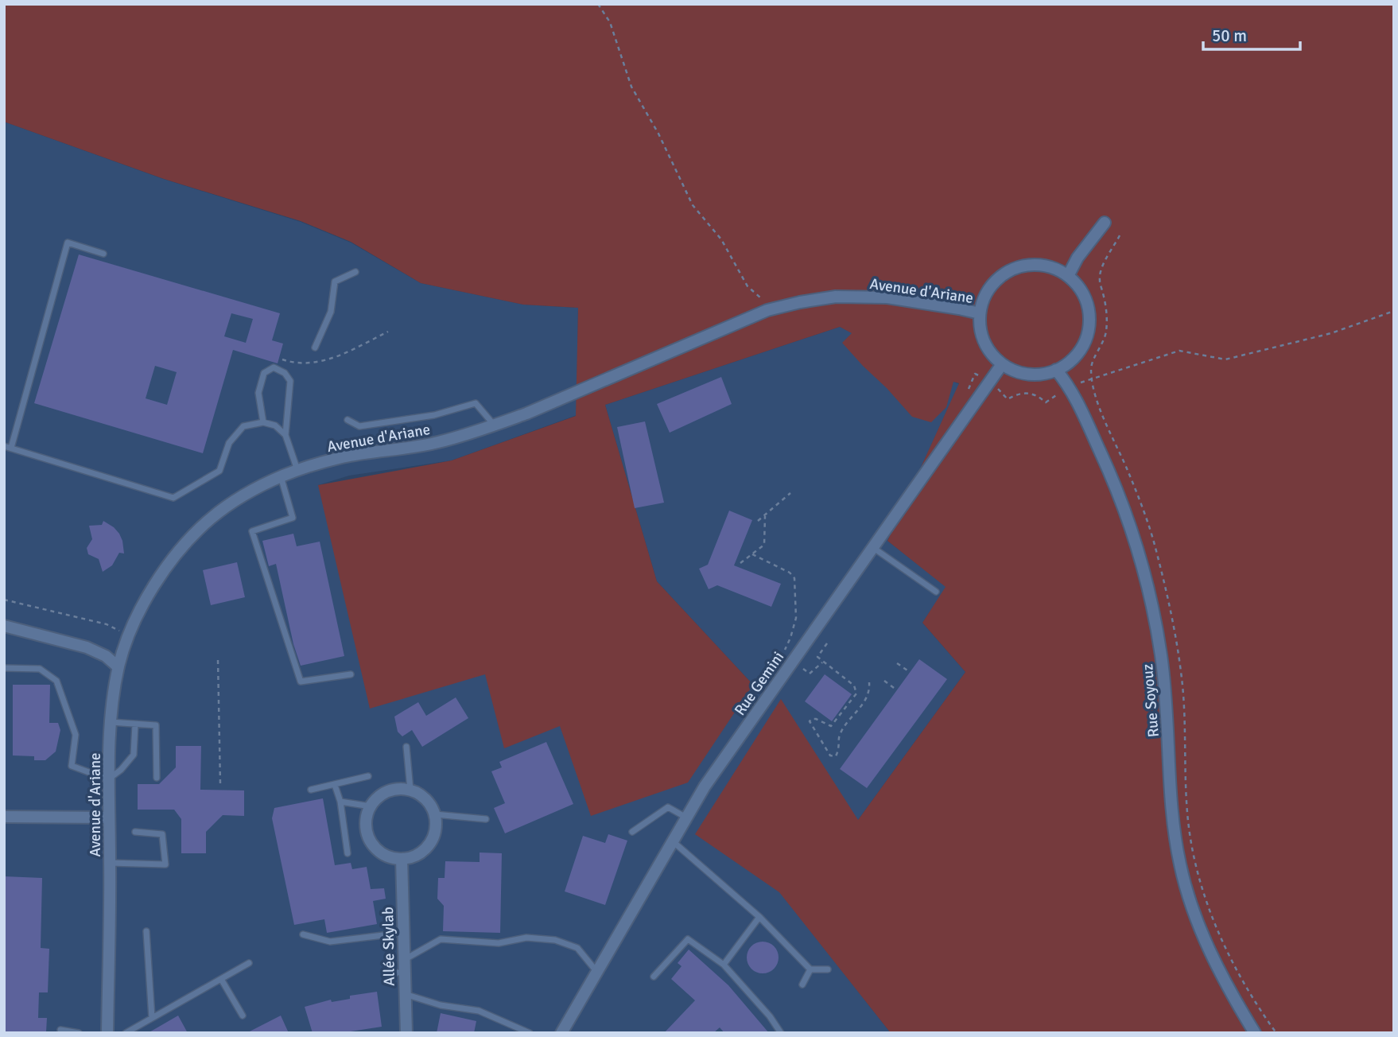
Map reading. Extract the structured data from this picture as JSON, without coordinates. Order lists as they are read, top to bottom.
{
  "streets": {
    "street": [
      "Avenue d'Ariane",
      "Rue Gemini",
      "Rue Soyouz",
      "Allée Skylab"
    ]
  },
  "crossings": [
    ["Avenue d'Ariane", "Rue Gemini"],
    ["Avenue d'Ariane", "Rue Soyouz"],
    ["Rue Gemini", "Rue Soyouz"]
  ],
  "scale_bar": "50 m"
}
